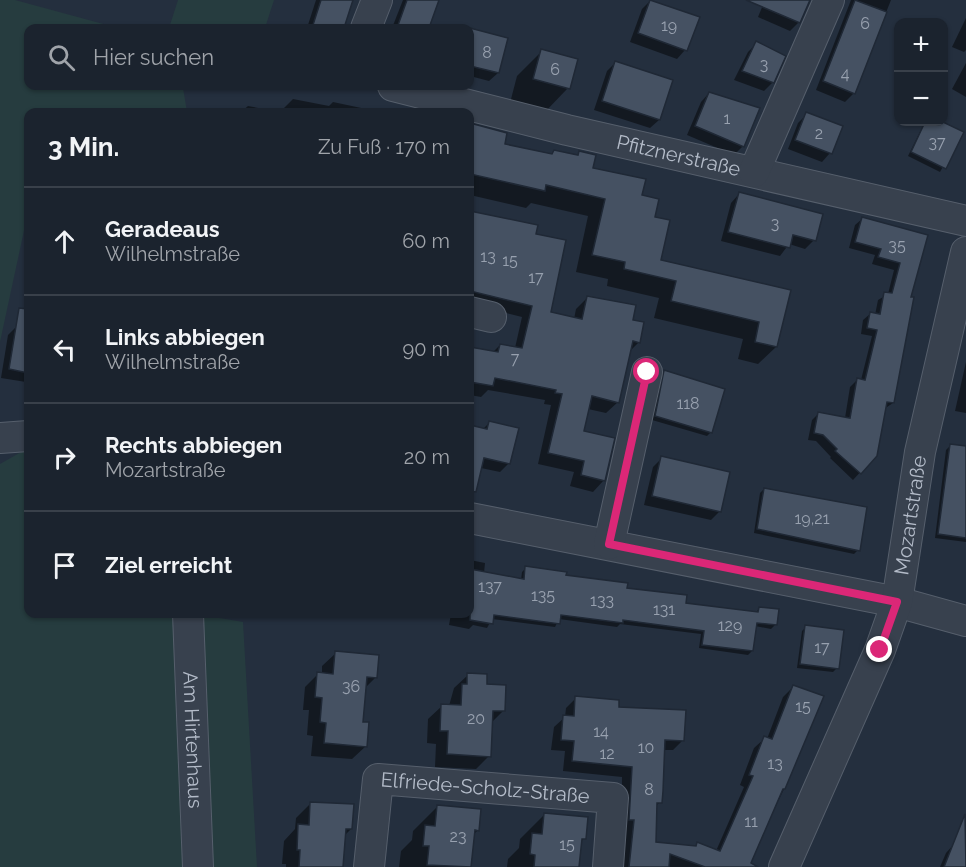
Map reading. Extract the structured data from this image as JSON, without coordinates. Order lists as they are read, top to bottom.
{
  "streets": {
    "street": [
      "Pfitznerstraße",
      "Mozartstraße",
      "Am Hirtenhaus",
      "Elfriede-Scholz-Straße"
    ]
  },
  "house_numbers": [
    "6",
    "19",
    "8",
    "3",
    "6",
    "4",
    "1",
    "2",
    "37",
    "3",
    "35",
    "13",
    "15",
    "17",
    "7",
    "118",
    "19,21",
    "137",
    "135",
    "133",
    "131",
    "129",
    "17",
    "36",
    "15",
    "20",
    "14",
    "10",
    "12",
    "13",
    "8",
    "11",
    "23",
    "15"
  ],
  "page": {
    "map_buttons": ["+", "−"],
    "search": "Hier suchen",
    "heading": ["3 Min.", "Zu Fuß · 170 m"],
    "list": [
      ["Geradeaus", "Wilhelmstraße", "60 m"],
      ["Links abbiegen", "Wilhelmstraße", "90 m"],
      ["Rechts abbiegen", "Mozartstraße", "20 m"],
      "Ziel erreicht"
    ]
  }
}
